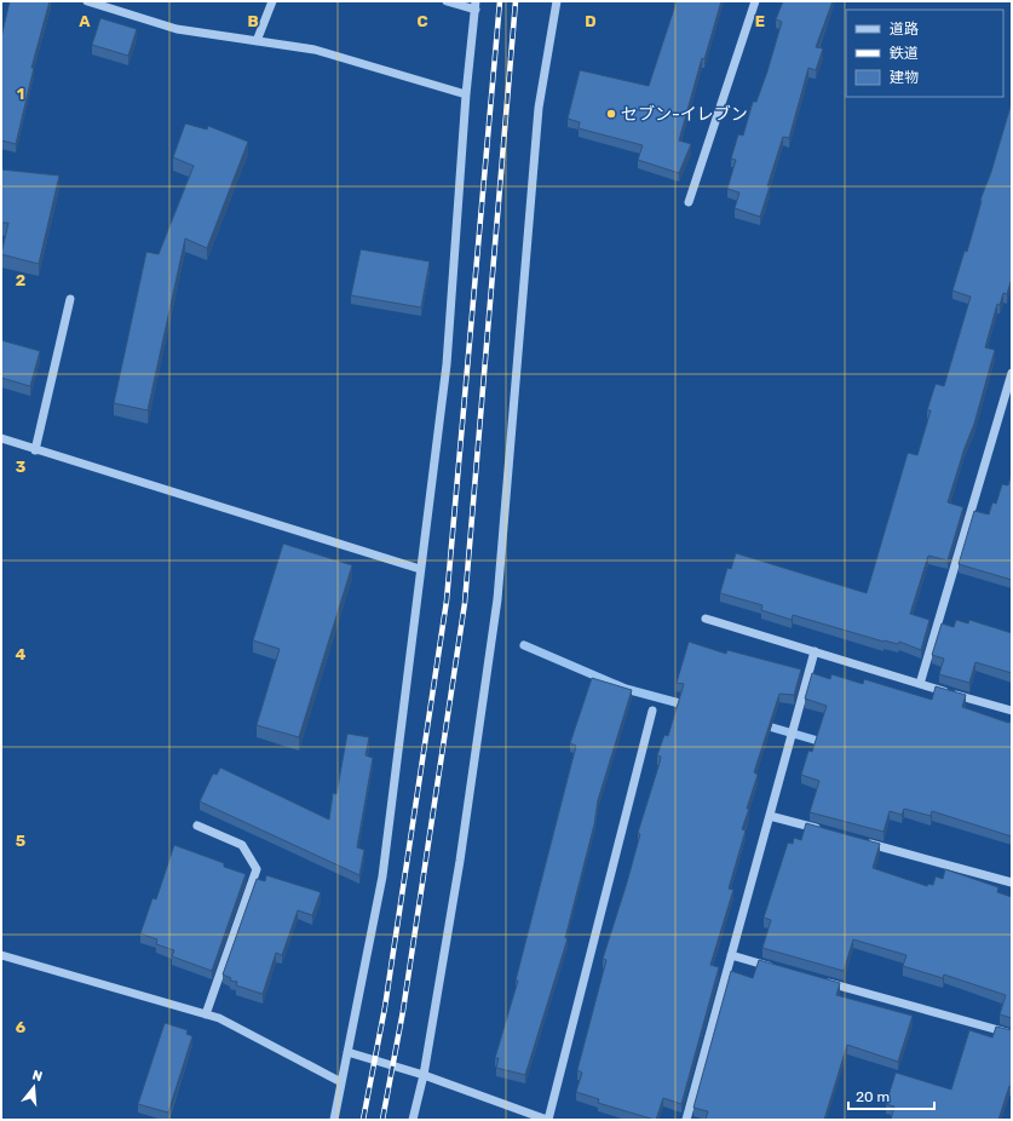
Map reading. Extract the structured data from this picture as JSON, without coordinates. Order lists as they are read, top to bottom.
{
  "places": ["セブン-イレブン"],
  "legend": ["道路", "鉄道", "建物"],
  "scale_bar": "20 m",
  "north": "top",
  "grid": {
    "columns": [
      "A",
      "B",
      "C",
      "D",
      "E"
    ],
    "rows": [
      "1",
      "2",
      "3",
      "4",
      "5",
      "6"
    ]
  }
}
